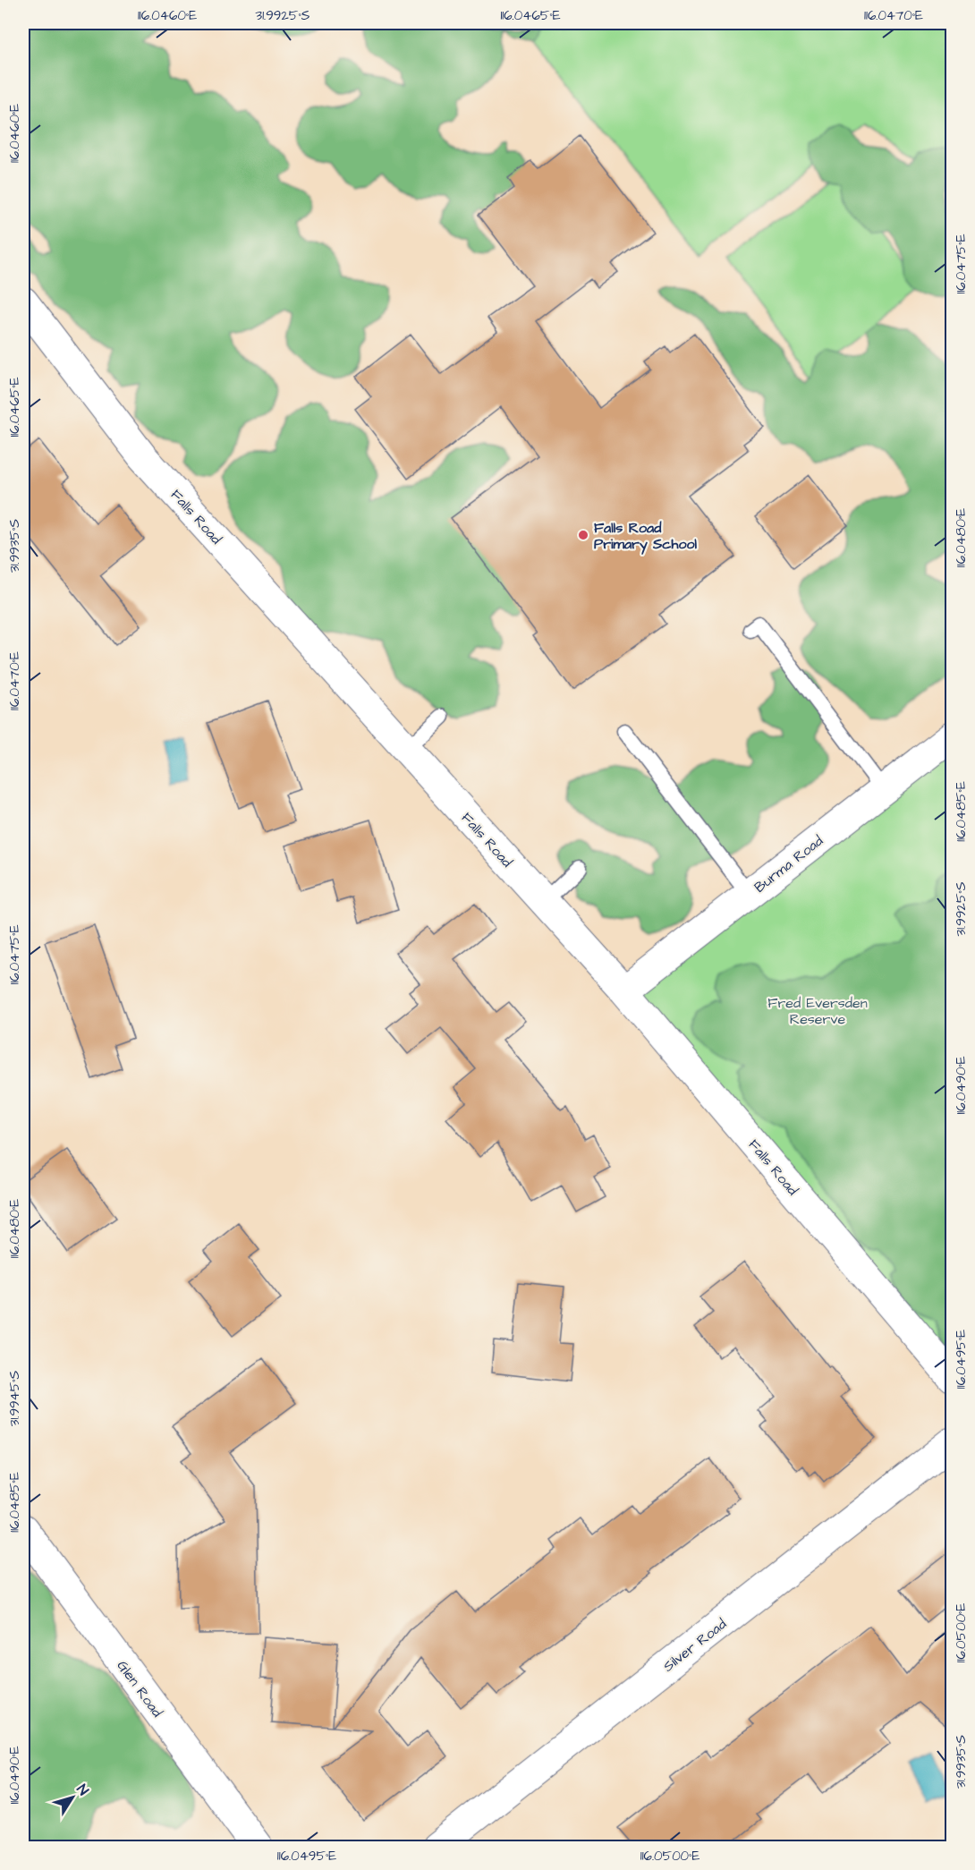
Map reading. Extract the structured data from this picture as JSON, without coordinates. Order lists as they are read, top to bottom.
{
  "streets": {
    "street": [
      "Falls Road",
      "Burma Road",
      "Silver Road",
      "Glen Road"
    ]
  },
  "crossings": [
    ["Falls Road", "Burma Road"]
  ],
  "parks": ["Fred Eversden Reserve"],
  "places": ["Falls Road Primary School"],
  "north": "top right",
  "coordinates": [
    "116.0460°E",
    "31.9925°S",
    "116.0465°E",
    "116.0470°E",
    "116.0475°E",
    "116.0480°E",
    "31.9935°S",
    "116.0485°E",
    "116.0490°E",
    "116.0495°E",
    "31.9945°S",
    "116.0500°E"
  ]
}
